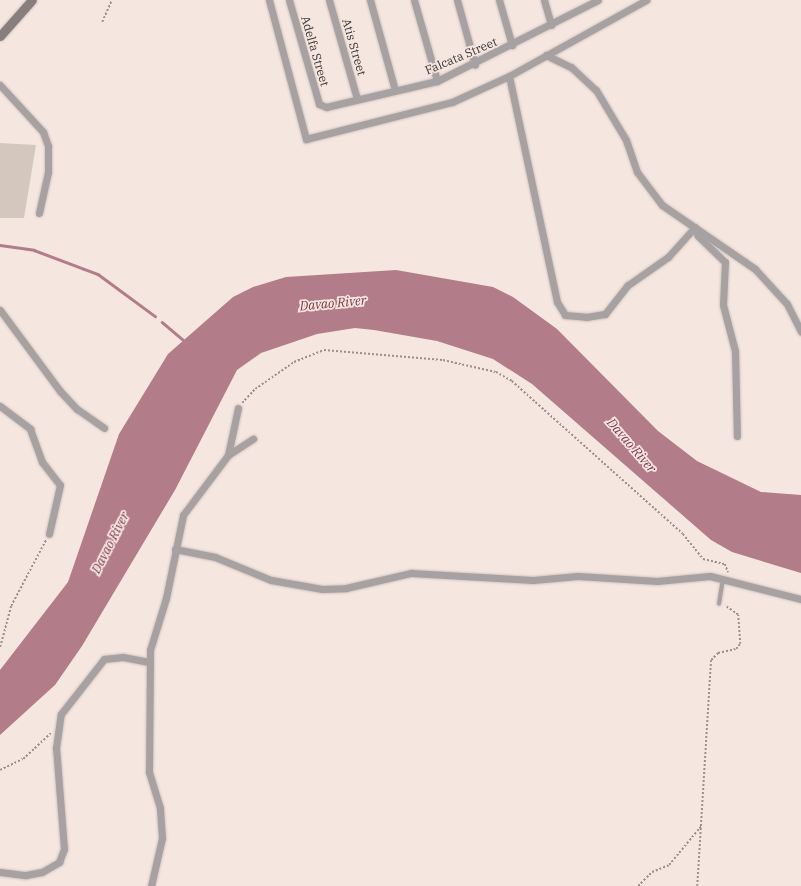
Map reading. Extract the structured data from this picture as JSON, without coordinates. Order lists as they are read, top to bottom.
{
  "streets": {
    "street": ["Atis Street", "Adelfa Street", "Falcata Street"]
  },
  "crossings": [
    ["Atis Street", "Falcata Street"],
    ["Adelfa Street", "Falcata Street"]
  ],
  "water": ["Davao River"]
}
